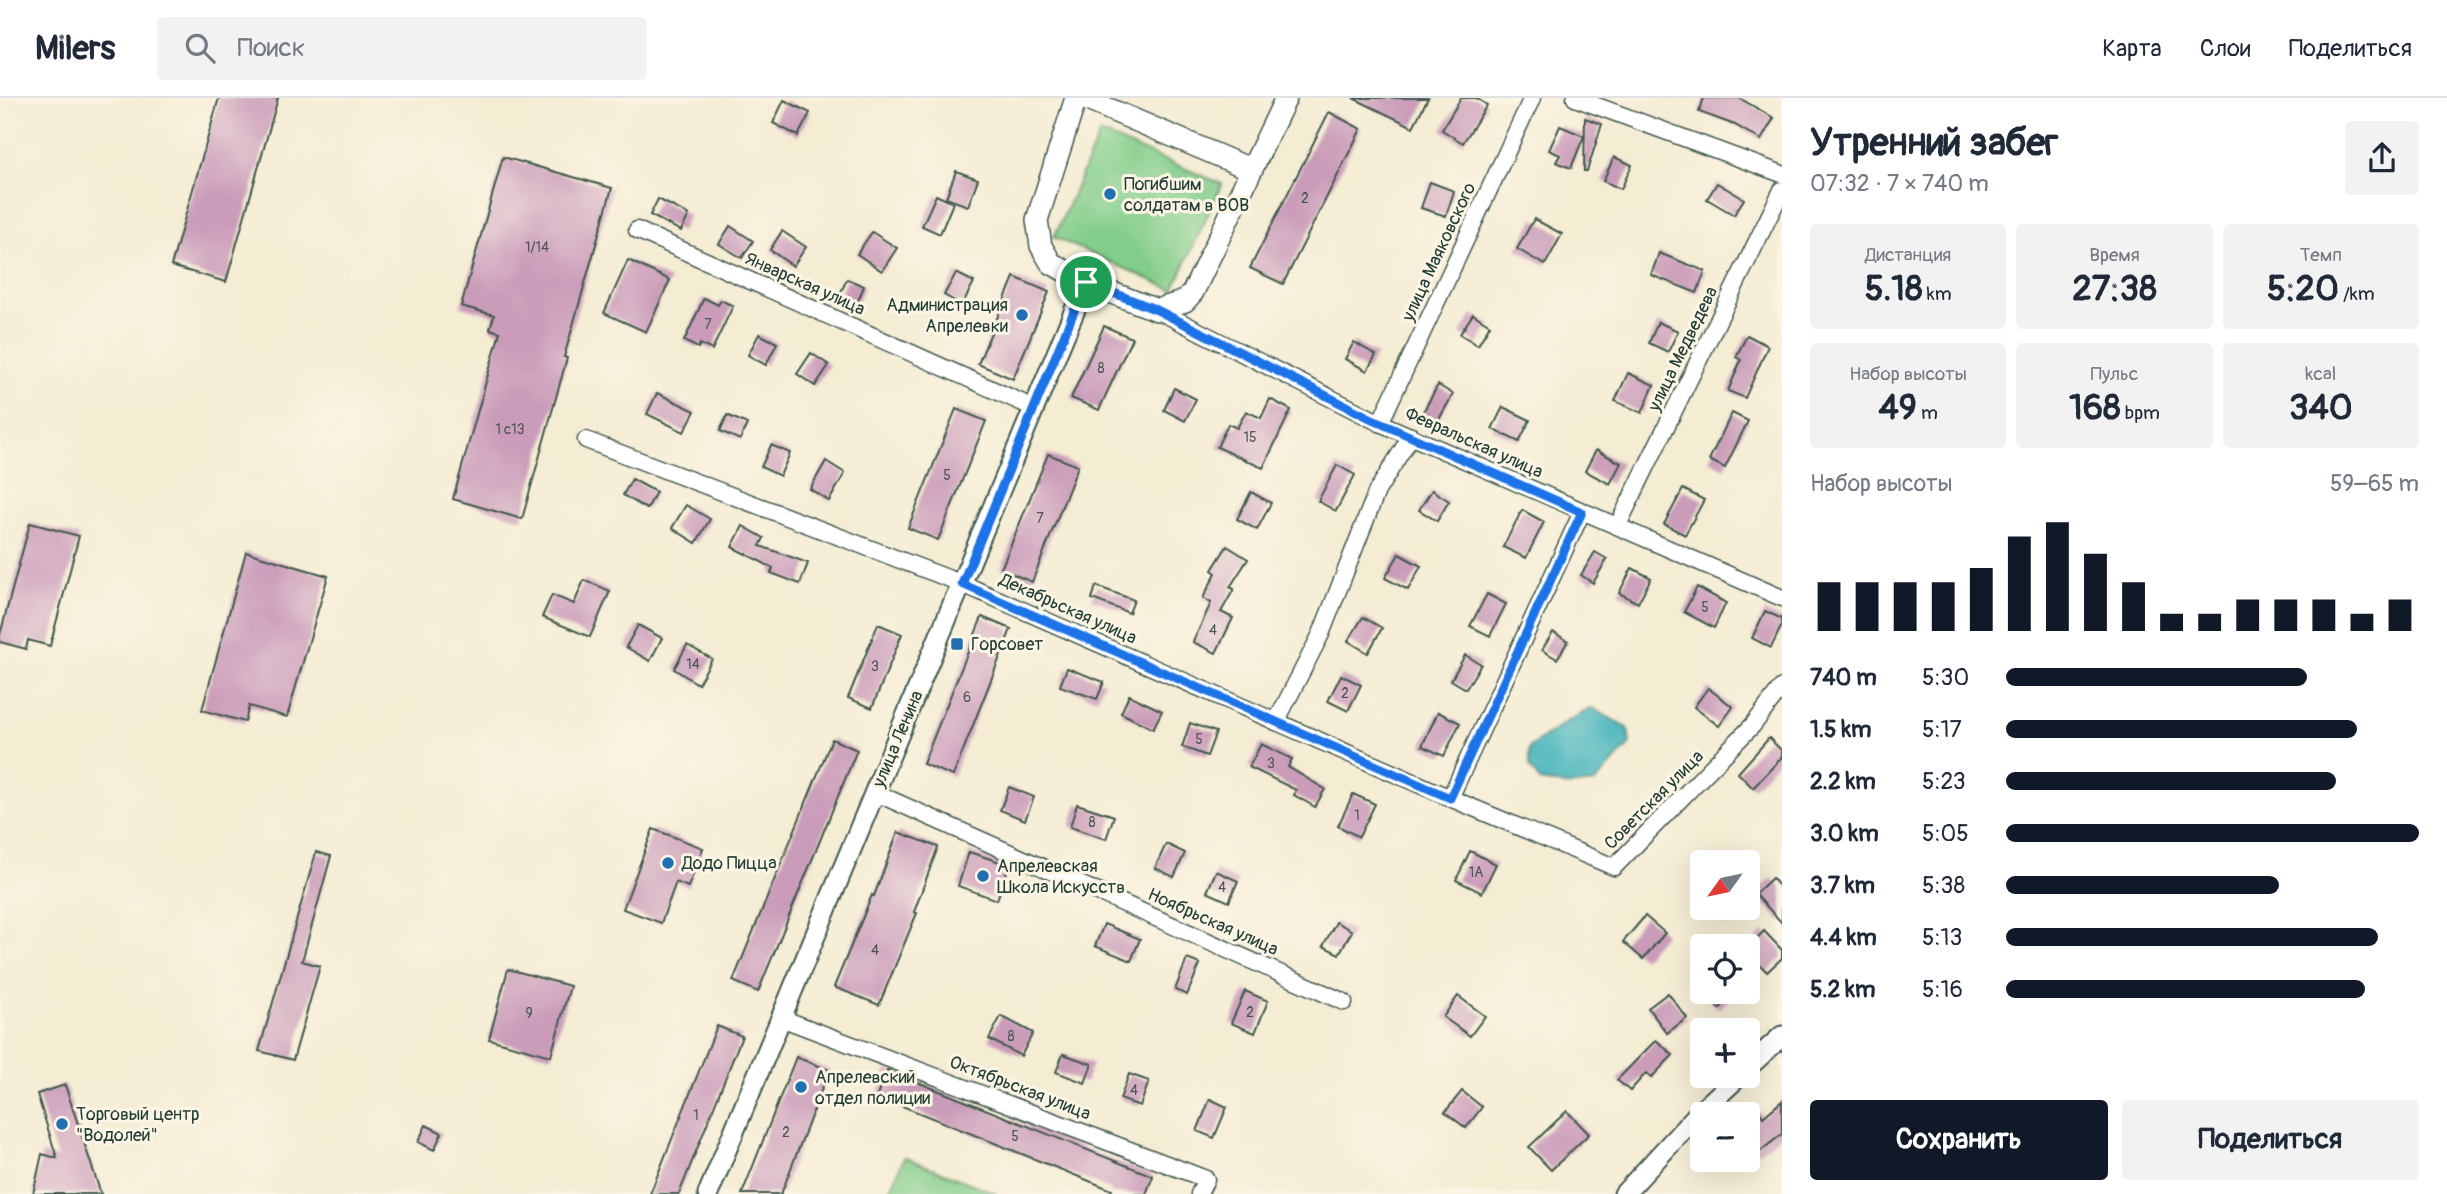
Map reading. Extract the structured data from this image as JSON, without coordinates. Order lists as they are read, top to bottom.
{
  "streets": {
    "street": [
      "улица Маяковского",
      "Январская улица",
      "улица Медведева",
      "Февральская улица",
      "Декабрьская улица",
      "улица Ленина",
      "Советская улица",
      "Ноябрьская улица",
      "Октябрьская улица"
    ]
  },
  "crossings": [
    ["улица Маяковского", "Февральская улица"],
    ["Январская улица", "улица Ленина"],
    ["улица Медведева", "Февральская улица"],
    ["Декабрьская улица", "улица Ленина"],
    ["Декабрьская улица", "Советская улица"],
    ["улица Ленина", "Ноябрьская улица"],
    ["улица Ленина", "Октябрьская улица"]
  ],
  "places": {
    "other": [
      "Погибшим солдатам в ВОВ",
      "Администрация Апрелевки",
      "Додо Пицца",
      "Апрелевская Школа Искусств",
      "Апрелевский отдел полиции",
      "Торговый центр \"Водолей\""
    ],
    "transit": ["Горсовет"]
  },
  "house_numbers": [
    "2",
    "1/14",
    "7",
    "8",
    "1 с13",
    "15",
    "5",
    "7",
    "5",
    "4",
    "14",
    "3",
    "2",
    "6",
    "5",
    "3",
    "1",
    "8",
    "1А",
    "4",
    "4",
    "2",
    "9",
    "8",
    "4",
    "1",
    "2",
    "5"
  ],
  "north": "bottom left",
  "page": {
    "header": "Milers",
    "search": "Поиск",
    "nav": ["Карта", "Слои", "Поделиться"],
    "heading": ["Утренний забег", "07:32 · 7 × 740 m"],
    "stats": [
      ["Дистанция", "5.18 km"],
      ["Время", "27:38"],
      ["Темп", "5:20 /km"],
      ["Набор высоты", "49 m"],
      ["Пульс", "168 bpm"],
      ["kcal", "340"]
    ],
    "chart": ["Набор высоты", "59–65 m"],
    "list": [
      {
        "name": "740 m",
        "note": "5:30"
      },
      {
        "name": "1.5 km",
        "note": "5:17"
      },
      {
        "name": "2.2 km",
        "note": "5:23"
      },
      {
        "name": "3.0 km",
        "note": "5:05"
      },
      {
        "name": "3.7 km",
        "note": "5:38"
      },
      {
        "name": "4.4 km",
        "note": "5:13"
      },
      {
        "name": "5.2 km",
        "note": "5:16"
      }
    ],
    "map_buttons": ["+", "−"],
    "buttons": ["Сохранить", "Поделиться"]
  }
}
